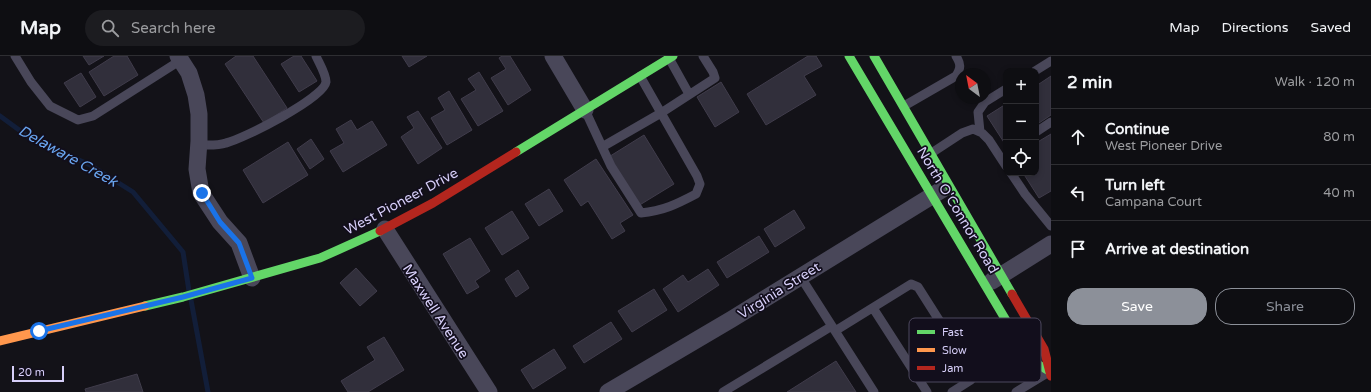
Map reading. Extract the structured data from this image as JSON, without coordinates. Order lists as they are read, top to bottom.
{
  "streets": {
    "main road": ["West Pioneer Drive", "North O'Connor Road"],
    "street": ["Virginia Street", "Maxwell Avenue"]
  },
  "crossings": [
    ["West Pioneer Drive", "Maxwell Avenue"],
    ["North O'Connor Road", "Virginia Street"]
  ],
  "water": ["Delaware Creek"],
  "legend": ["Fast", "Slow", "Jam"],
  "scale_bar": "20 m",
  "north": "top left",
  "page": {
    "header": "Map",
    "search": "Search here",
    "nav": ["Map", "Directions", "Saved"],
    "heading": ["2 min", "Walk · 120 m"],
    "map_buttons": ["+", "−"],
    "list": [
      ["Continue", "West Pioneer Drive", "80 m"],
      ["Turn left", "Campana Court", "40 m"],
      "Arrive at destination"
    ],
    "buttons": ["Save", "Share"],
    "scale": "20 m"
  }
}
